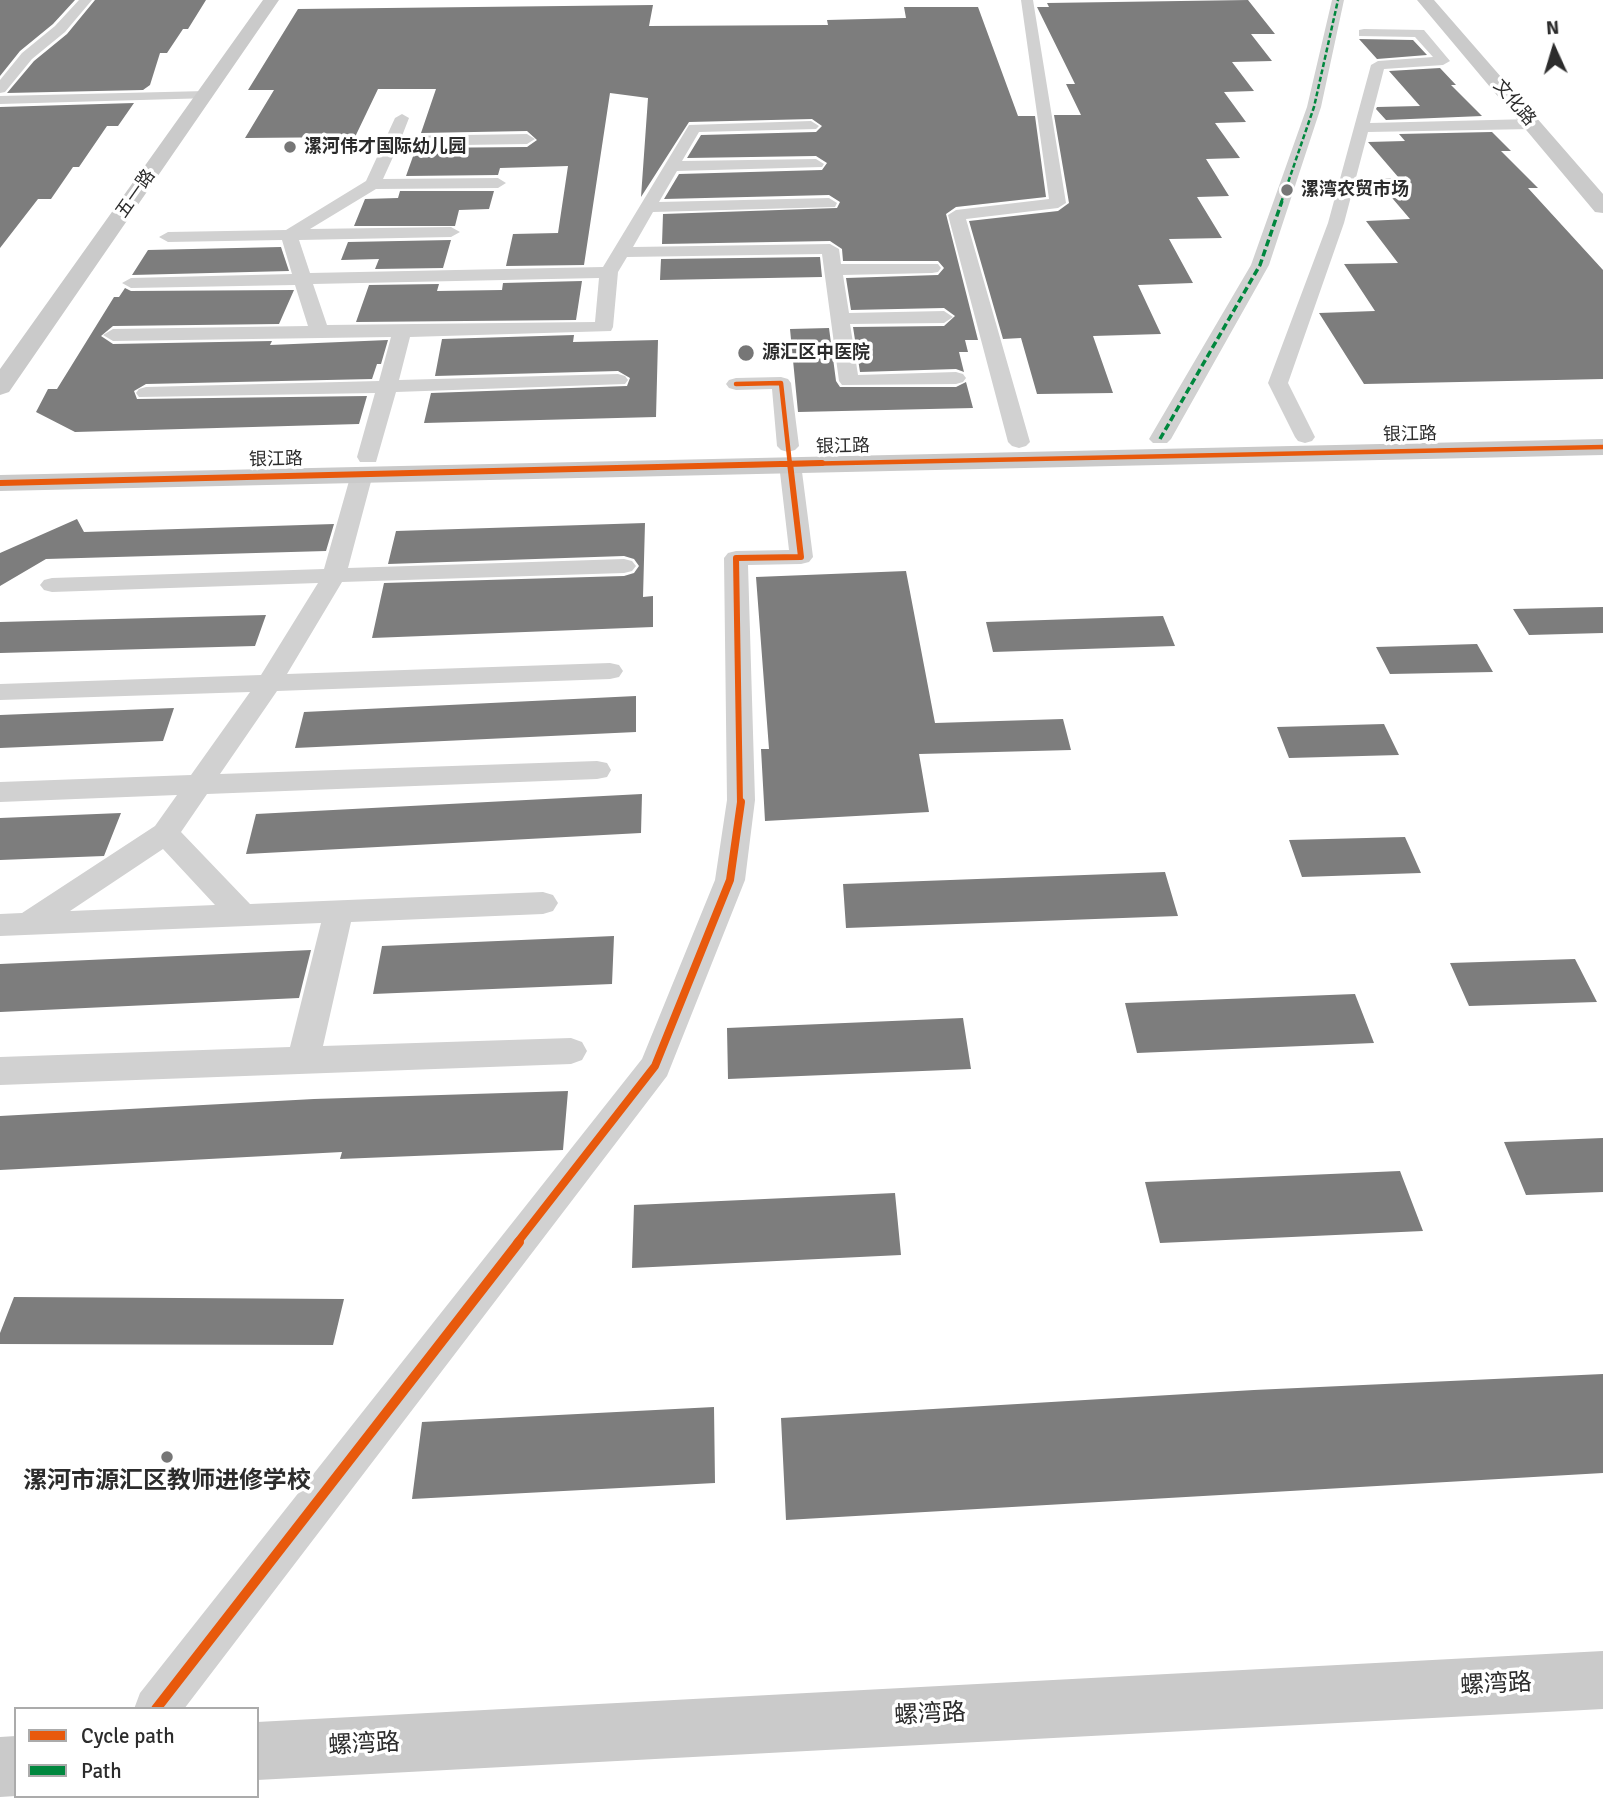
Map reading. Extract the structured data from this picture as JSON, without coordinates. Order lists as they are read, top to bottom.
{
  "streets": {
    "street": [
      "文化路",
      "五一路",
      "银江路",
      "螺湾路"
    ]
  },
  "places": [
    "漯河伟才国际幼儿园",
    "漯湾农贸市场",
    "源汇区中医院",
    "漯河市源汇区教师进修学校"
  ],
  "legend": ["Cycle path", "Path"],
  "north": "top"
}
